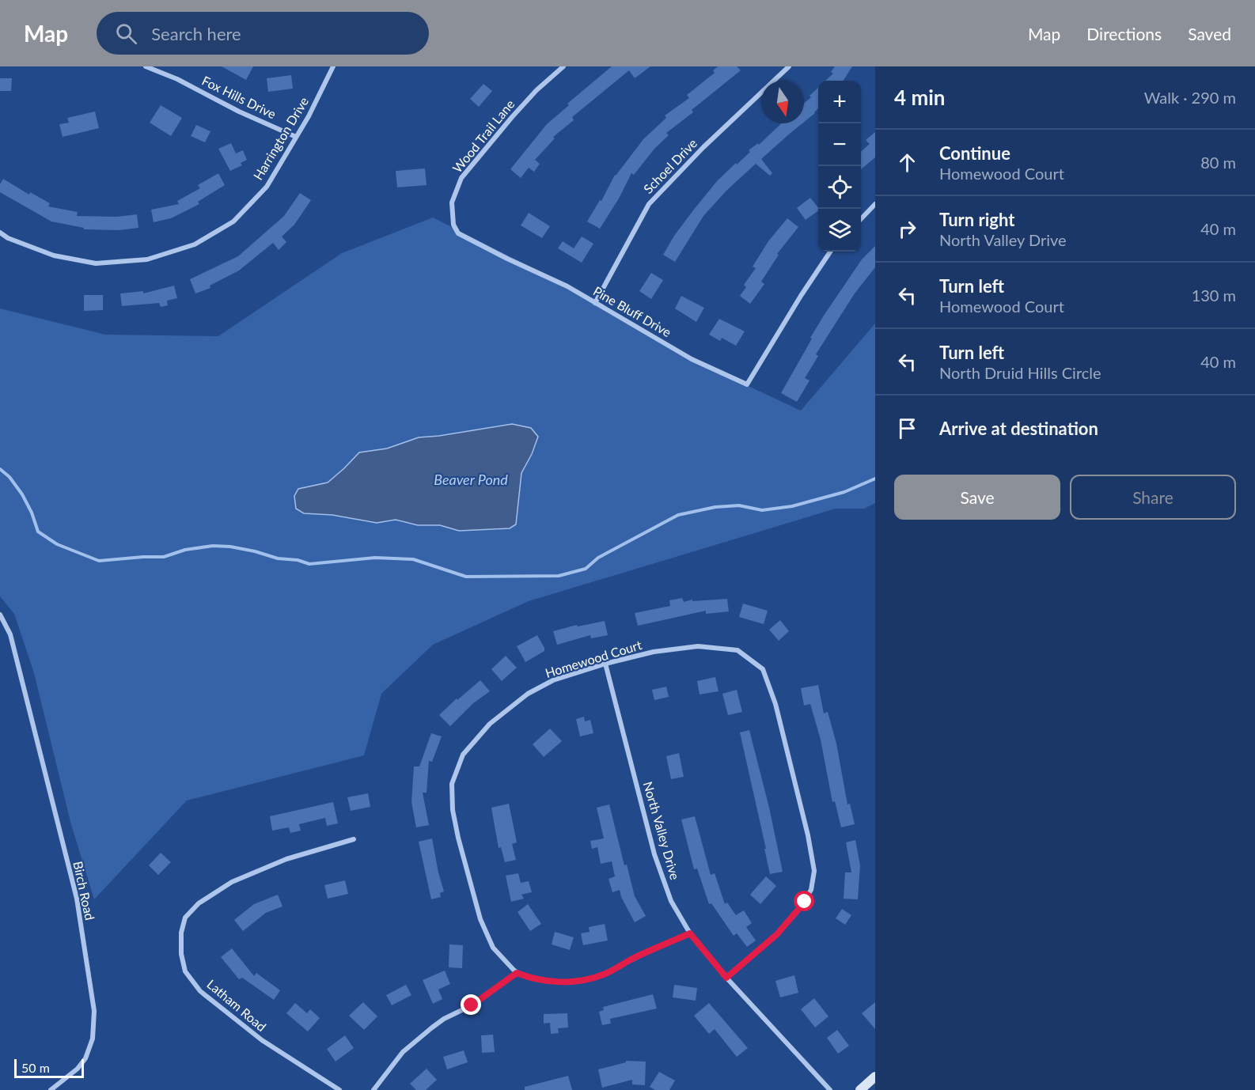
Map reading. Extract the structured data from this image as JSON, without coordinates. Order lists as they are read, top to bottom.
{
  "streets": {
    "street": [
      "Fox Hills Drive",
      "Wood Trail Lane",
      "Harrington Drive",
      "Schoel Drive",
      "Pine Bluff Drive",
      "Homewood Court",
      "North Valley Drive",
      "Birch Road",
      "Latham Road"
    ]
  },
  "crossings": [
    ["Fox Hills Drive", "Harrington Drive"],
    ["Wood Trail Lane", "Pine Bluff Drive"],
    ["Schoel Drive", "Pine Bluff Drive"],
    ["Homewood Court", "North Valley Drive"]
  ],
  "water": ["Beaver Pond"],
  "scale_bar": "50 m",
  "north": "bottom",
  "page": {
    "header": "Map",
    "search": "Search here",
    "nav": ["Map", "Directions", "Saved"],
    "heading": ["4 min", "Walk · 290 m"],
    "map_buttons": ["+", "−"],
    "list": [
      ["Continue", "Homewood Court", "80 m"],
      ["Turn right", "North Valley Drive", "40 m"],
      ["Turn left", "Homewood Court", "130 m"],
      ["Turn left", "North Druid Hills Circle", "40 m"],
      "Arrive at destination"
    ],
    "buttons": ["Save", "Share"],
    "scale": "50 m"
  }
}
